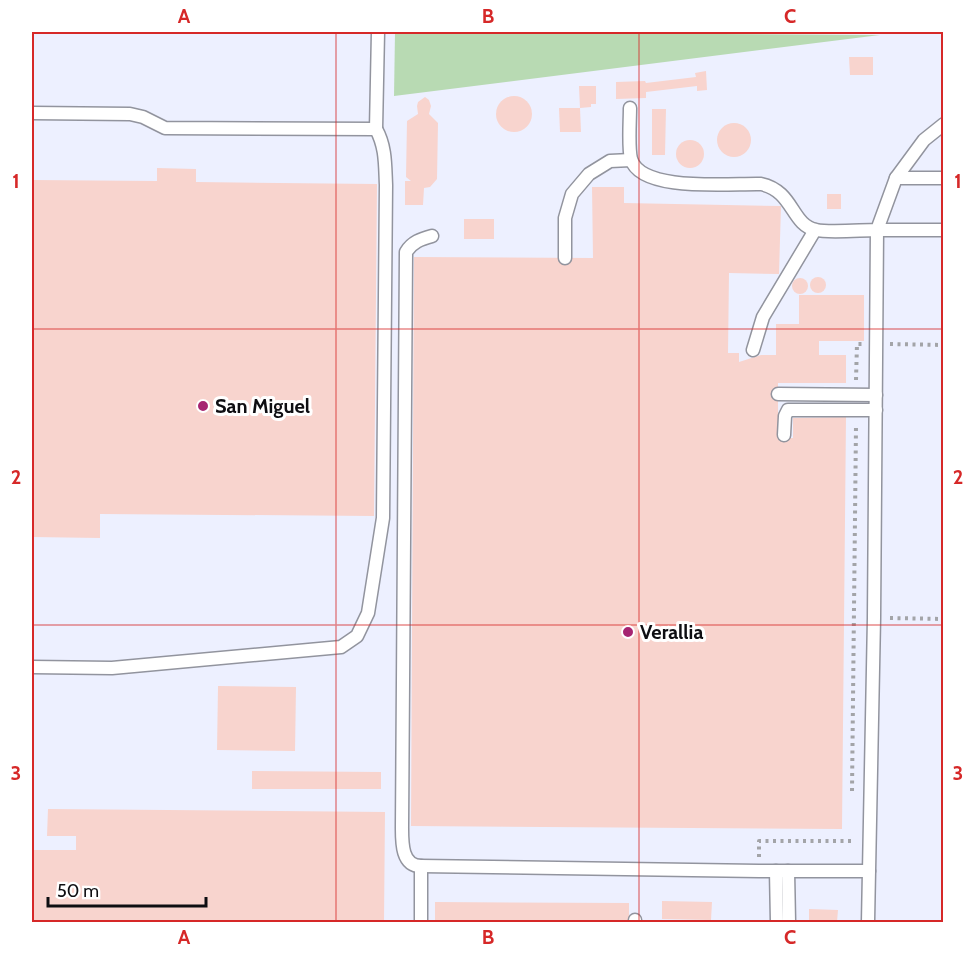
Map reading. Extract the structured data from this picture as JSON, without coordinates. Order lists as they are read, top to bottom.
{
  "places": ["San Miguel", "Verallia"],
  "scale_bar": "50 m",
  "grid": {
    "columns": ["A", "B", "C"],
    "rows": ["1", "2", "3"]
  }
}
